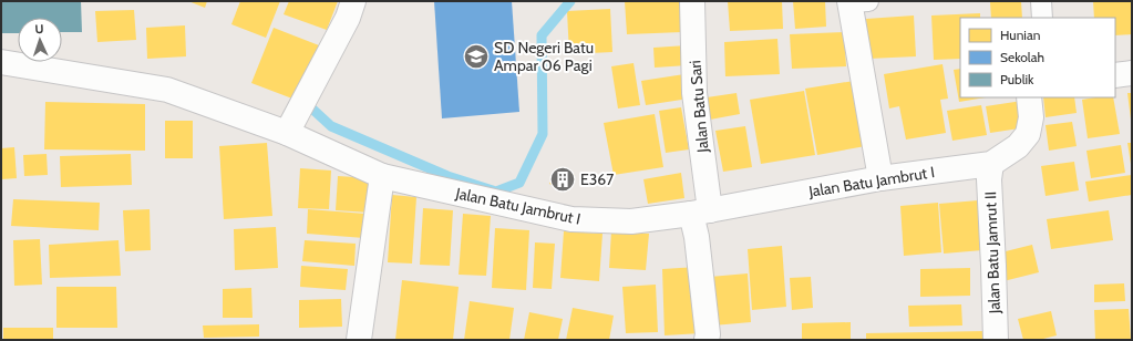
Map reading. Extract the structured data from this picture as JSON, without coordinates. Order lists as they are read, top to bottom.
{
  "streets": {
    "street": ["Jalan Batu Sari", "Jalan Batu Jambrut I", "Jalan Batu Jamrut II"]
  },
  "crossings": [
    ["Jalan Batu Sari", "Jalan Batu Jambrut I"],
    ["Jalan Batu Jambrut I", "Jalan Batu Jamrut II"]
  ],
  "places": {
    "school or university": ["SD Negeri Batu Ampar 06 Pagi"],
    "building": ["E367"]
  },
  "legend": ["Hunian", "Sekolah", "Publik"],
  "north": "top"
}
